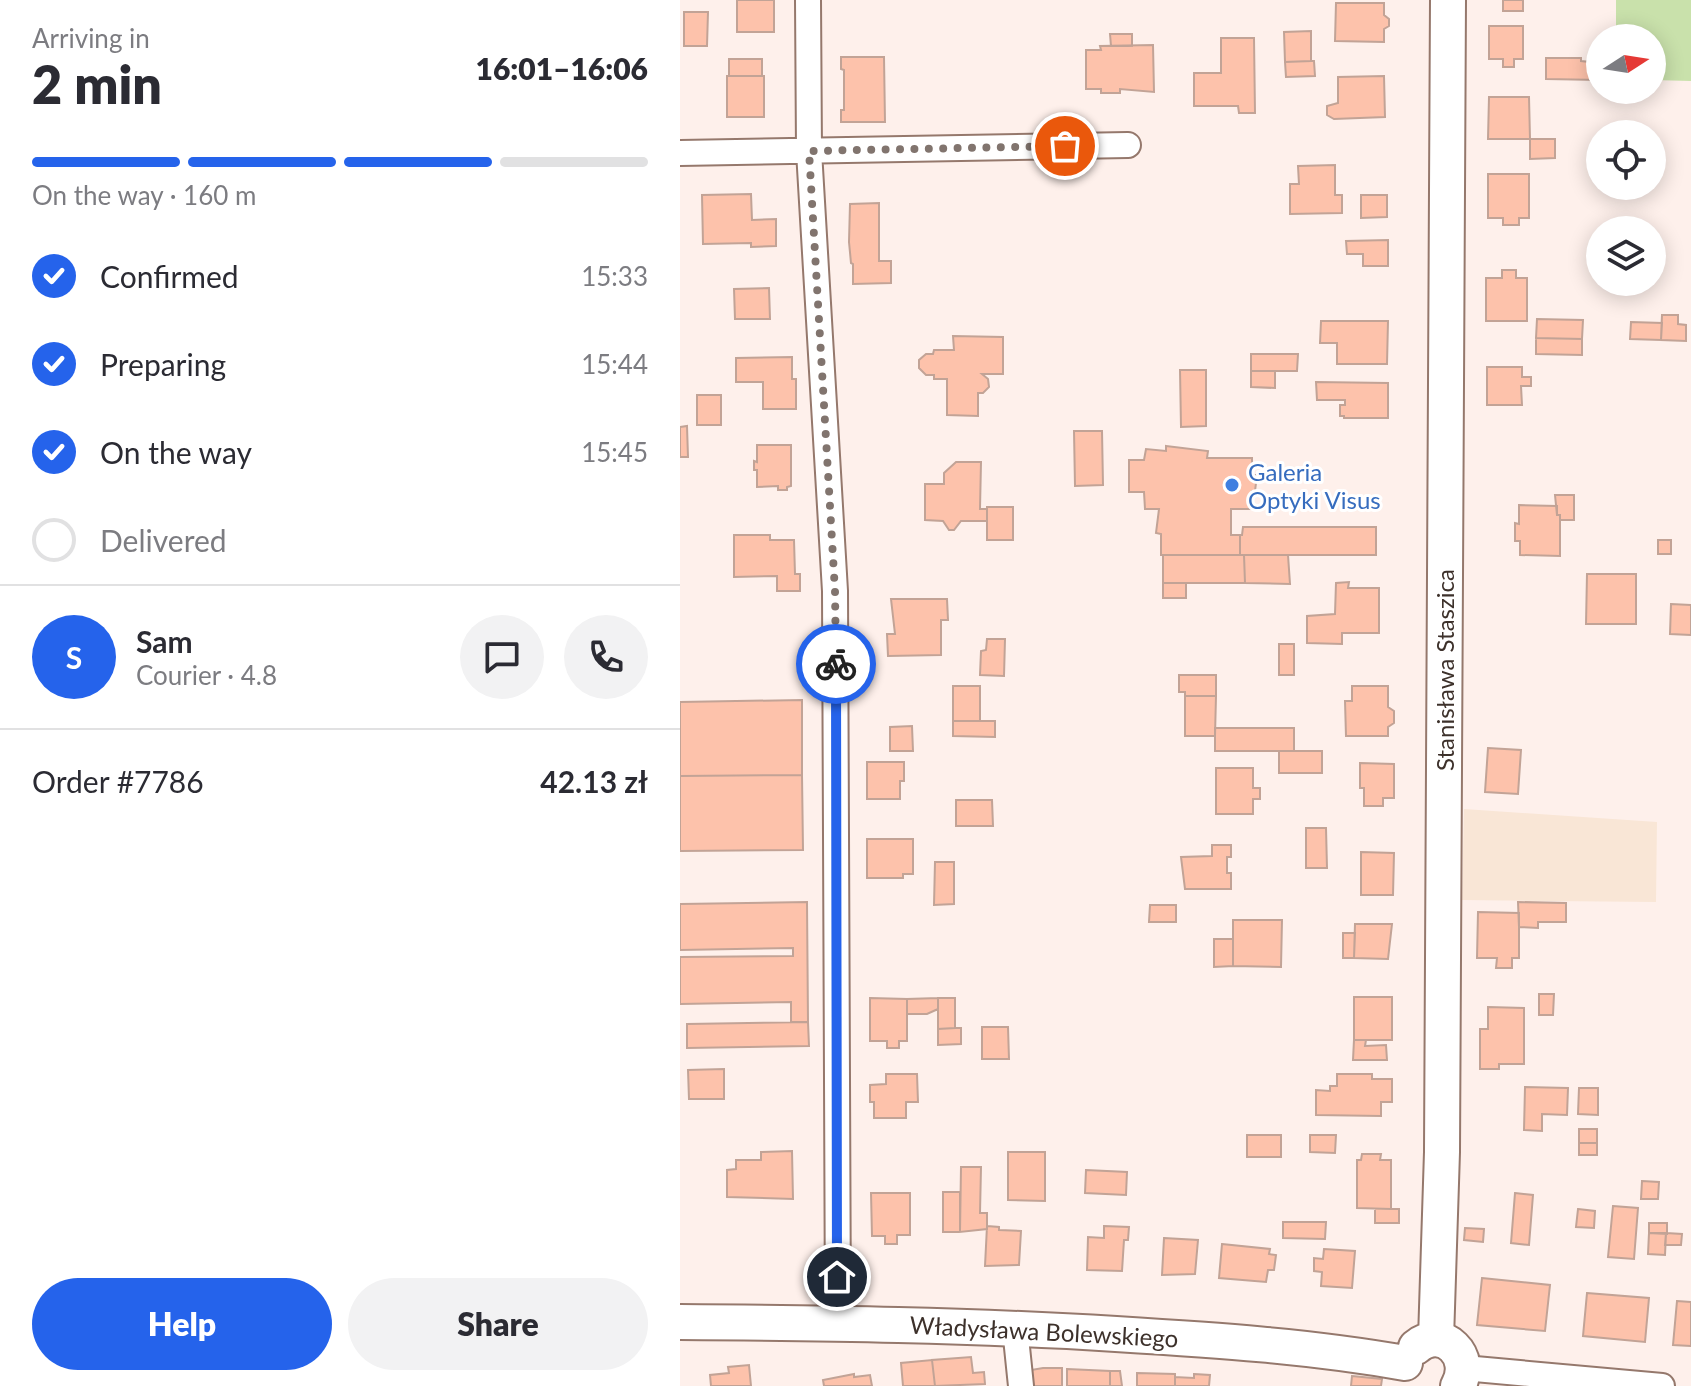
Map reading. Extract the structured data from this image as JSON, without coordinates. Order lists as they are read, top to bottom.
{
  "streets": {
    "street": ["Stanisława Staszica", "Władysława Bolewskiego"]
  },
  "places": ["Galeria Optyki Visus"],
  "north": "right",
  "page": {
    "heading": ["2 min", "Arriving in", "16:01–16:06"],
    "panel": [
      "Sam",
      "Courier · 4.8",
      "Order #7786",
      "42.13 zł"
    ],
    "bar": "On the way · 160 m",
    "list": [
      ["Confirmed", "15:33"],
      ["Preparing", "15:44"],
      ["On the way", "15:45"],
      "Delivered"
    ],
    "round": "S",
    "buttons": ["Help", "Share"]
  }
}
